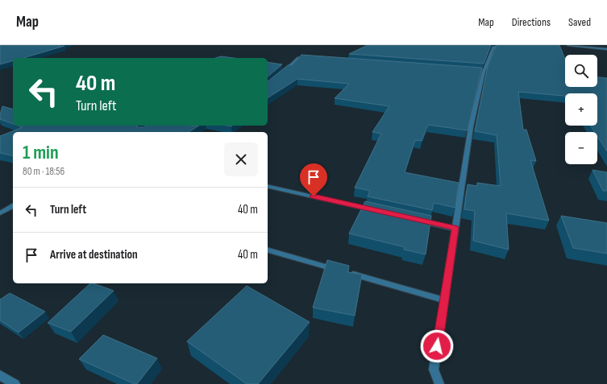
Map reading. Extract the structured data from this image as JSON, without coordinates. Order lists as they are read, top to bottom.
{
  "page": {
    "header": "Map",
    "nav": ["Map", "Directions", "Saved"],
    "map_buttons": ["+", "−"],
    "turn": ["40 m", "Turn left"],
    "heading": ["1 min", "80 m · 18:56"],
    "list": [
      {
        "name": "Turn left",
        "value": "40 m"
      },
      {
        "name": "Arrive at destination",
        "value": "40 m"
      }
    ]
  }
}
